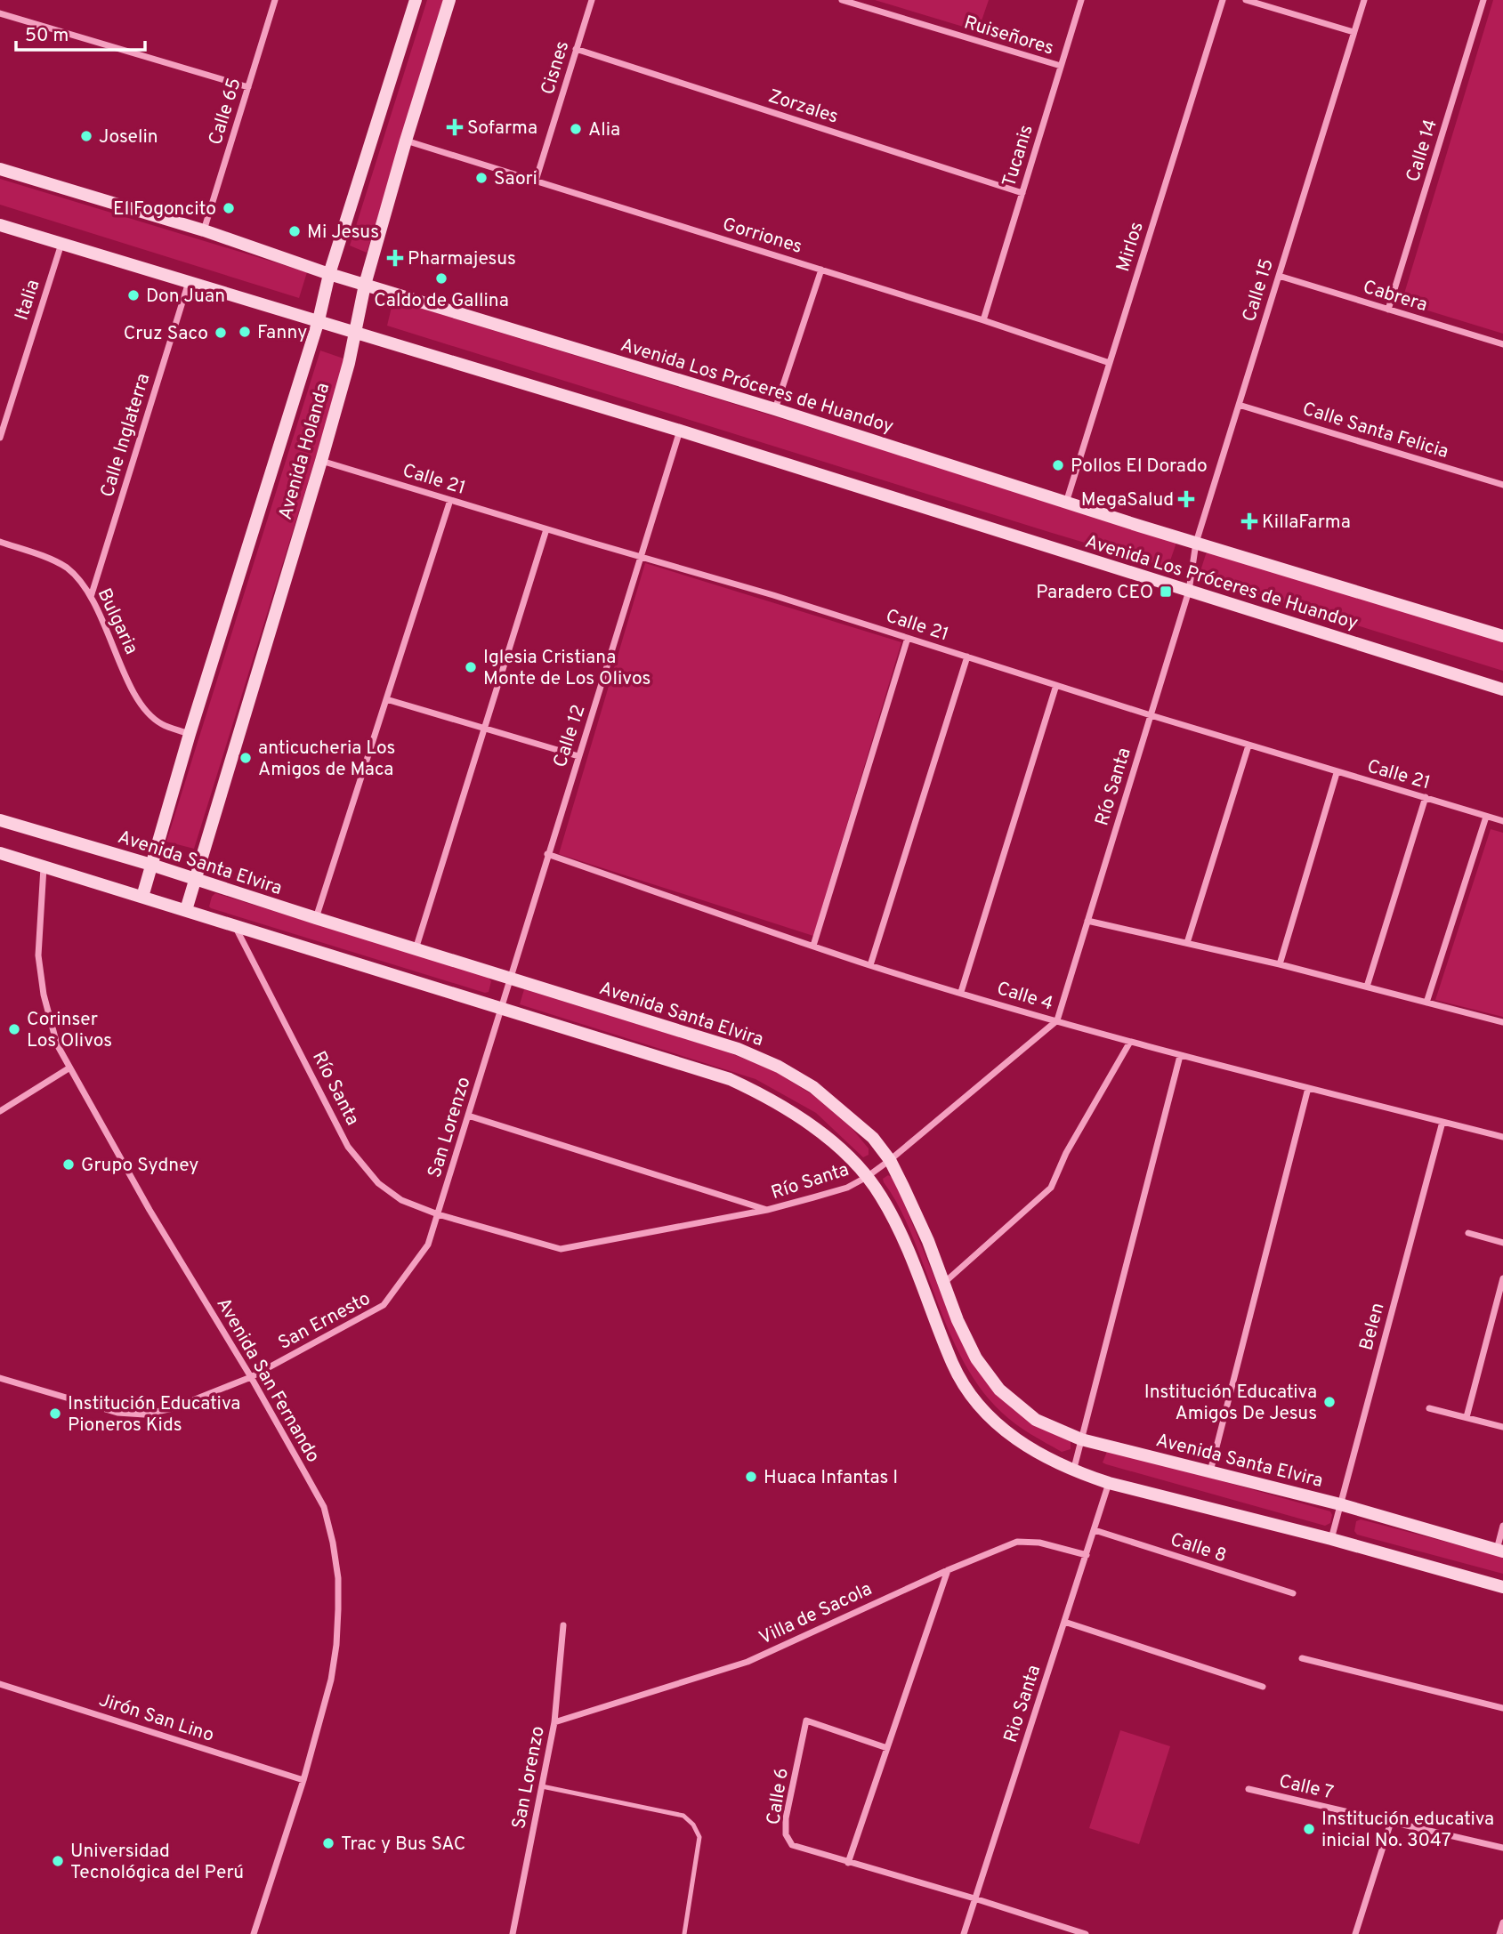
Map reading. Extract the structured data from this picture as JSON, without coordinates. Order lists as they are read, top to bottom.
{
  "streets": {
    "street": [
      "Ruiseñores",
      "Cisnes",
      "Zorzales",
      "Calle 65",
      "Calle 14",
      "Tucanis",
      "Gorriones",
      "Mirlos",
      "Calle 15",
      "Cabrera",
      "Italia",
      "Avenida Los Próceres de Huandoy",
      "Calle Santa Felicia",
      "Calle Inglaterra",
      "Avenida Holanda",
      "Calle 21",
      "Bulgaria",
      "Calle 12",
      "Río Santa",
      "Avenida Santa Elvira",
      "Calle 4",
      "San Lorenzo",
      "San Ernesto",
      "Belen",
      "Avenida San Fernando",
      "Calle 8",
      "Villa de Sacola",
      "Rio Santa",
      "Jirón San Lino",
      "Calle 7",
      "Calle 6"
    ]
  },
  "crossings": [
    ["Ruiseñores", "Tucanis"],
    ["Cisnes", "Zorzales"],
    ["Cisnes", "Gorriones"],
    ["Zorzales", "Tucanis"],
    ["Calle 65", "Avenida Los Próceres de Huandoy"],
    ["Calle 14", "Cabrera"],
    ["Tucanis", "Gorriones"],
    ["Gorriones", "Mirlos"],
    ["Gorriones", "Avenida Holanda"],
    ["Mirlos", "Avenida Los Próceres de Huandoy"],
    ["Calle 15", "Cabrera"],
    ["Calle 15", "Avenida Los Próceres de Huandoy"],
    ["Calle 15", "Calle Santa Felicia"],
    ["Calle 15", "Río Santa"],
    ["Italia", "Avenida Los Próceres de Huandoy"],
    ["Avenida Los Próceres de Huandoy", "Calle Inglaterra"],
    ["Avenida Los Próceres de Huandoy", "Avenida Holanda"],
    ["Avenida Los Próceres de Huandoy", "Calle 12"],
    ["Avenida Los Próceres de Huandoy", "Río Santa"],
    ["Calle Inglaterra", "Bulgaria"],
    ["Avenida Holanda", "Calle 21"],
    ["Avenida Holanda", "Bulgaria"],
    ["Avenida Holanda", "Avenida Santa Elvira"],
    ["Calle 21", "Calle 12"],
    ["Calle 21", "Río Santa"],
    ["Calle 12", "Avenida Santa Elvira"],
    ["Calle 12", "Calle 4"],
    ["Calle 12", "San Lorenzo"],
    ["Río Santa", "Avenida Santa Elvira"],
    ["Río Santa", "Calle 4"],
    ["Río Santa", "San Lorenzo"],
    ["Avenida Santa Elvira", "San Lorenzo"],
    ["Avenida Santa Elvira", "Belen"],
    ["Calle 4", "Belen"],
    ["San Lorenzo", "San Ernesto"],
    ["San Lorenzo", "Villa de Sacola"],
    ["San Ernesto", "Avenida San Fernando"],
    ["Avenida San Fernando", "Jirón San Lino"],
    ["Calle 8", "Rio Santa"],
    ["Villa de Sacola", "Rio Santa"],
    ["Rio Santa", "Calle 6"]
  ],
  "places": {
    "health": [
      "Sofarma",
      "Pharmajesus",
      "MegaSalud",
      "KillaFarma"
    ],
    "other": [
      "Alia",
      "Joselin",
      "Saori",
      "El Fogoncito",
      "Mi Jesus",
      "Caldo de Gallina",
      "Don Juan",
      "Fanny",
      "Cruz Saco",
      "Pollos El Dorado",
      "Iglesia Cristiana Monte de Los Olivos",
      "anticucheria Los Amigos de Maca",
      "Corinser Los Olivos",
      "Grupo Sydney",
      "Institución Educativa Amigos De Jesus",
      "Institución Educativa Pioneros Kids",
      "Huaca Infantas I",
      "Institución educativa inicial No. 3047",
      "Trac y Bus SAC",
      "Universidad Tecnológica del Perú"
    ],
    "transit": ["Paradero CEO"]
  },
  "scale_bar": "50 m"
}
